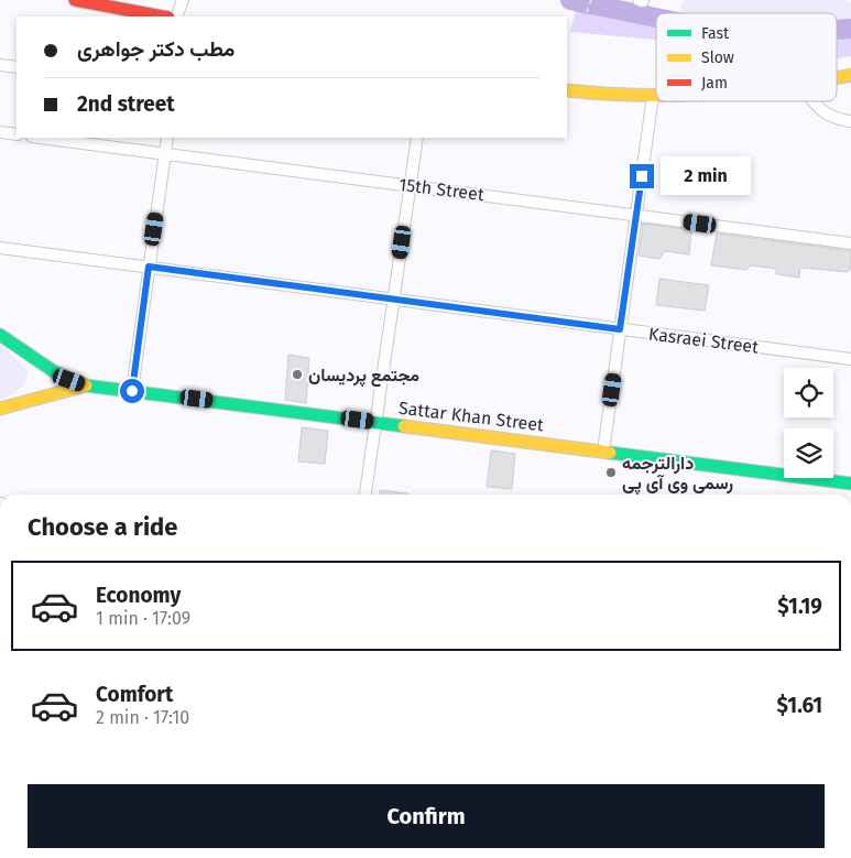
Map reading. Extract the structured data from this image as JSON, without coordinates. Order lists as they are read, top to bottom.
{
  "streets": {
    "main road": ["Sattar Khan Street"],
    "street": ["15th Street", "Kasraei Street"]
  },
  "places": ["مجتمع پردیسان", "دارالترجمه رسمی وی آی پی"],
  "legend": ["Fast", "Slow", "Jam"],
  "page": {
    "banner": ["مطب دکتر جواهری", "2nd street"],
    "bubble": "2 min",
    "heading": "Choose a ride",
    "list": [
      {
        "name": "Economy",
        "note": "1 min · 17:09",
        "value": "$1.19"
      },
      {
        "name": "Comfort",
        "note": "2 min · 17:10",
        "value": "$1.61"
      }
    ],
    "buttons": "Confirm"
  }
}
